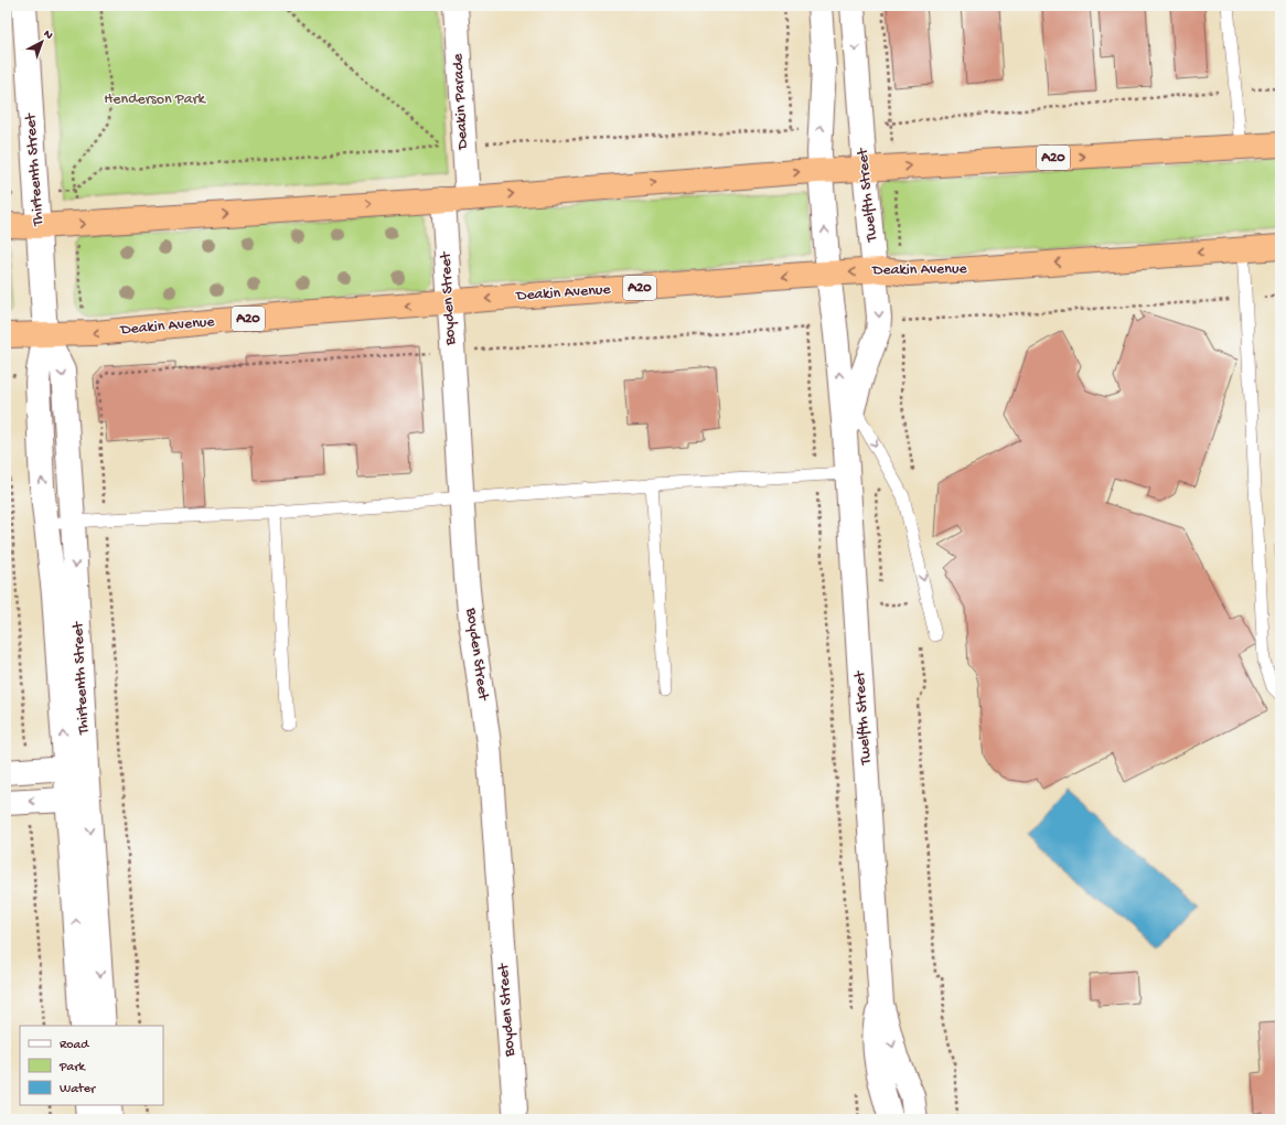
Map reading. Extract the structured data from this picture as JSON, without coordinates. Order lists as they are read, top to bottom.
{
  "streets": {
    "highway": ["A20", "Deakin Avenue"],
    "street": [
      "Deakin Parade",
      "Thirteenth Street",
      "Twelfth Street",
      "Boyden Street"
    ]
  },
  "crossings": [
    ["Deakin Parade", "A20"],
    ["A20", "Thirteenth Street"],
    ["A20", "Twelfth Street"],
    ["A20", "Boyden Street"],
    ["Thirteenth Street", "Deakin Avenue"],
    ["Twelfth Street", "Deakin Avenue"],
    ["Deakin Avenue", "Boyden Street"]
  ],
  "parks": ["Henderson Park"],
  "legend": ["Road", "Park", "Water"],
  "north": "top right"
}
